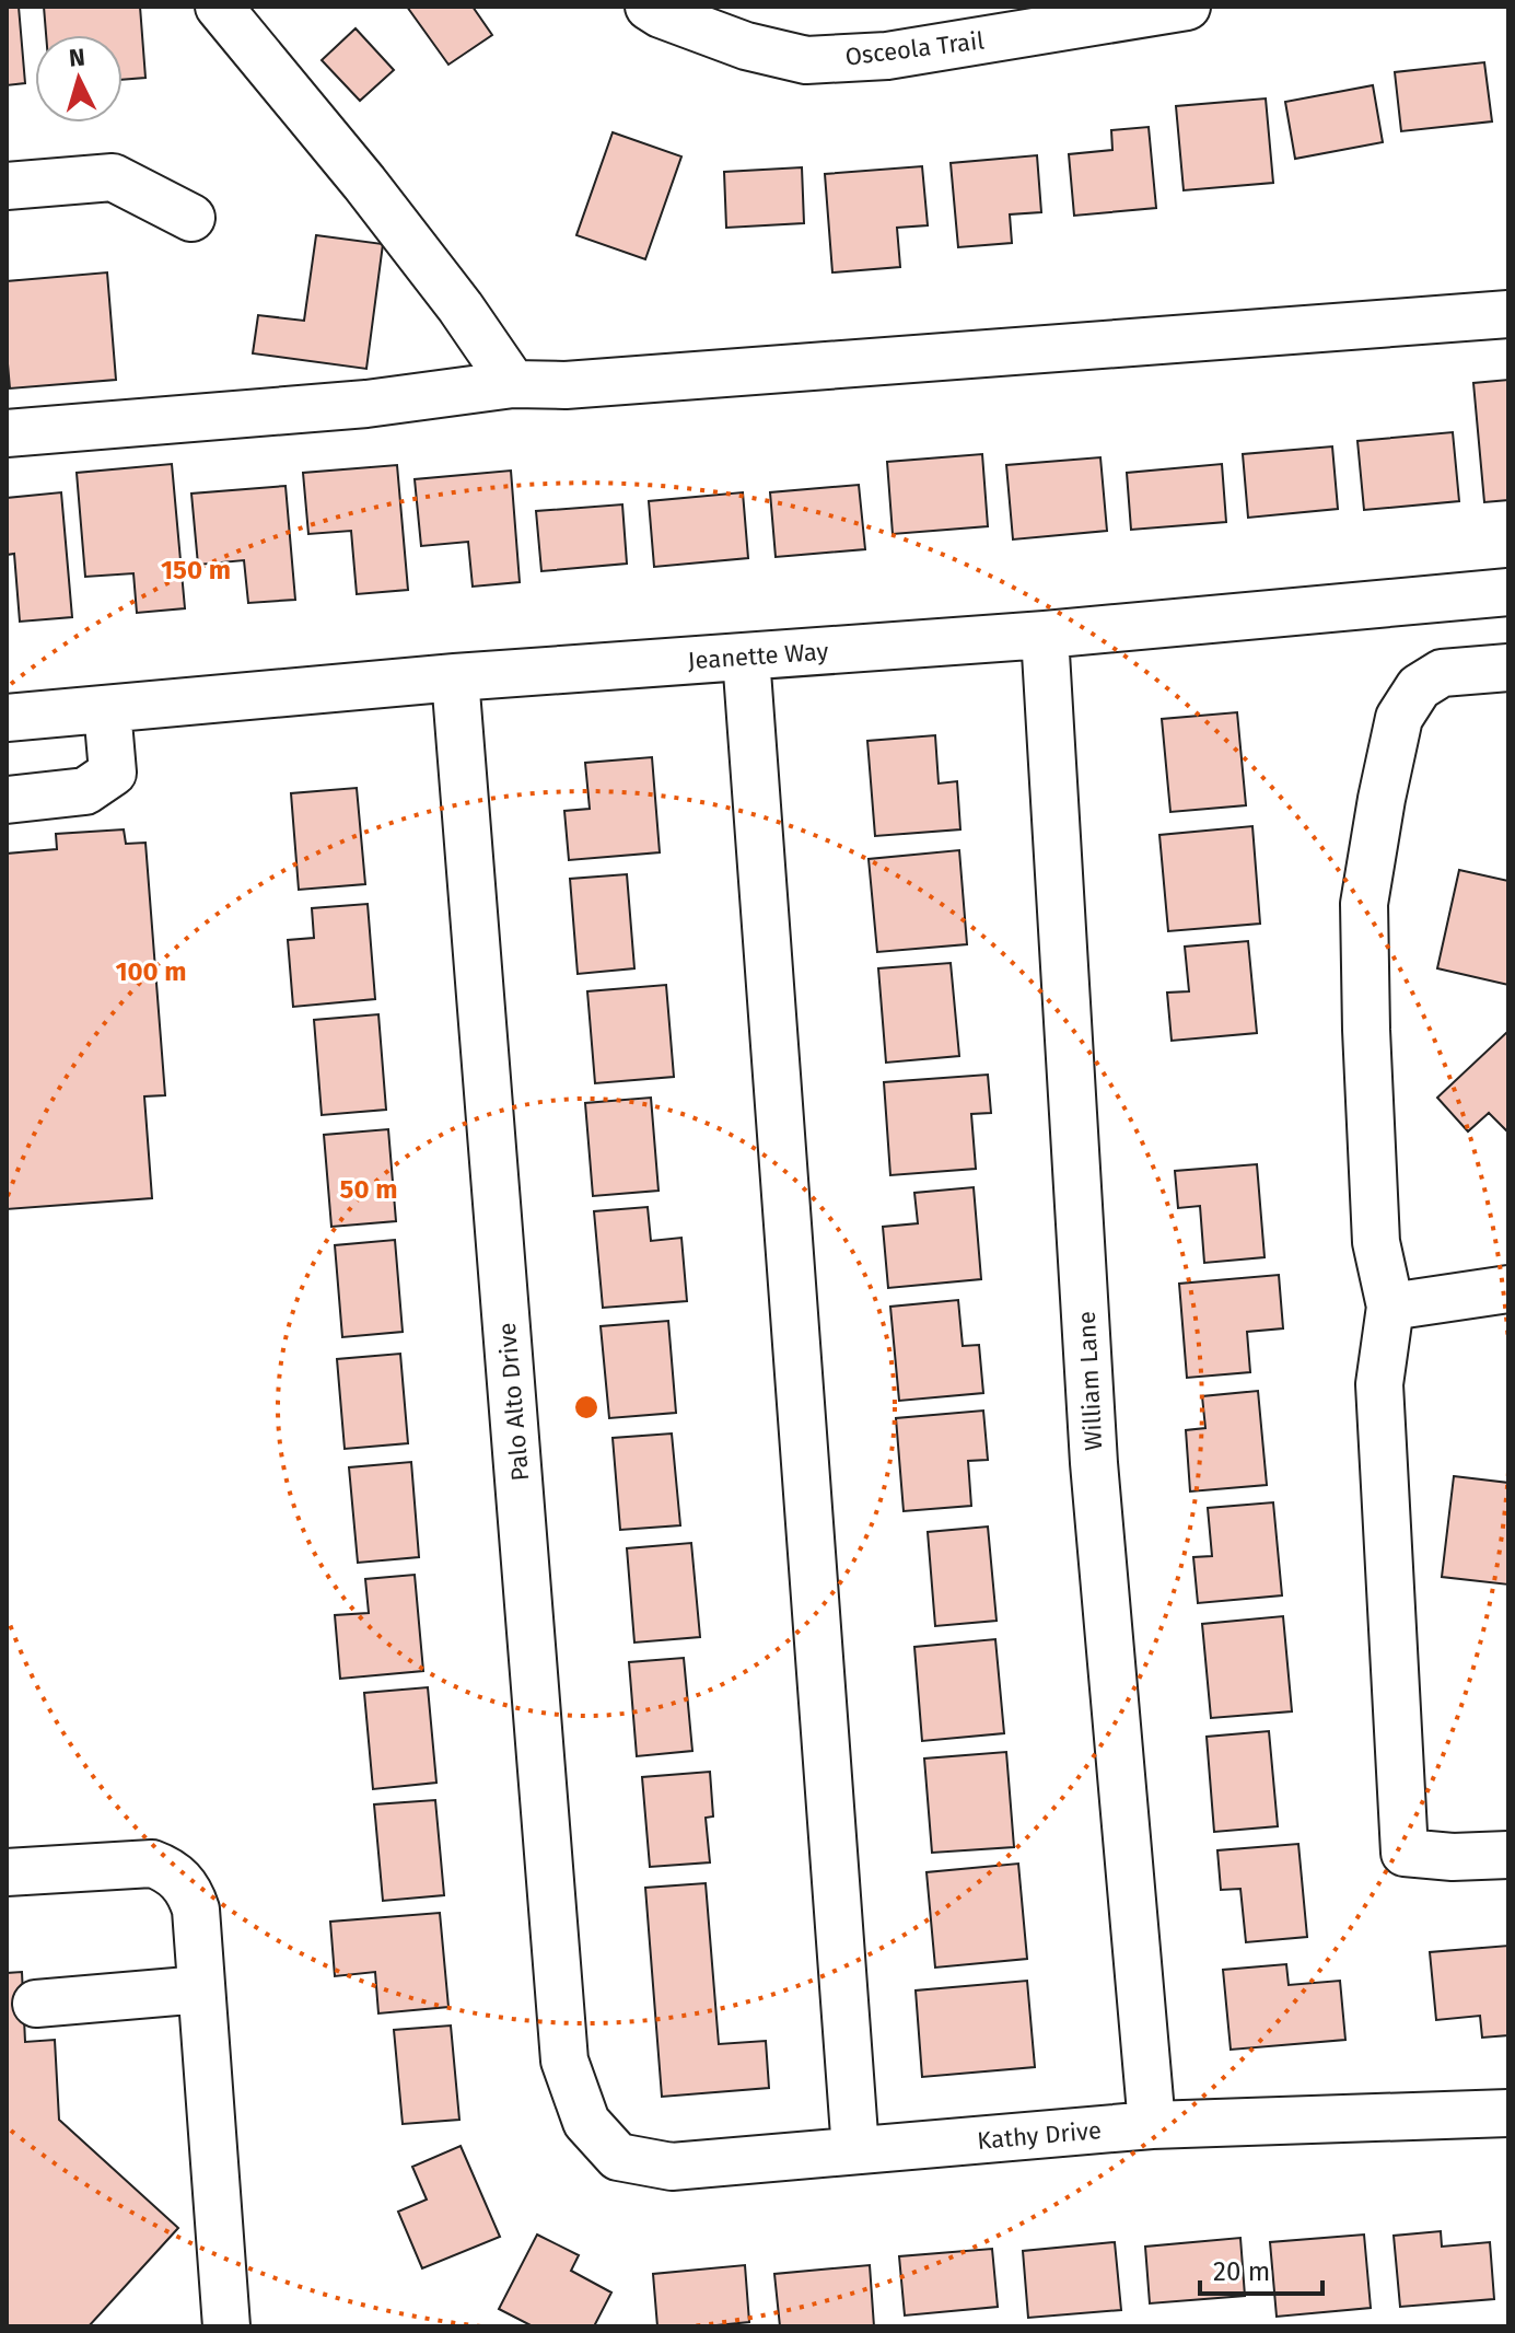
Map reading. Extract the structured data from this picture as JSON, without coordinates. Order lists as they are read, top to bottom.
{
  "streets": {
    "street": [
      "Osceola Trail",
      "Jeanette Way",
      "William Lane",
      "Palo Alto Drive",
      "Kathy Drive"
    ]
  },
  "crossings": [
    ["Jeanette Way", "William Lane"],
    ["Jeanette Way", "Palo Alto Drive"],
    ["William Lane", "Kathy Drive"],
    ["Palo Alto Drive", "Kathy Drive"]
  ],
  "scale_bar": "20 m",
  "north": "top",
  "rings": ["150 m", "100 m", "50 m"]
}
